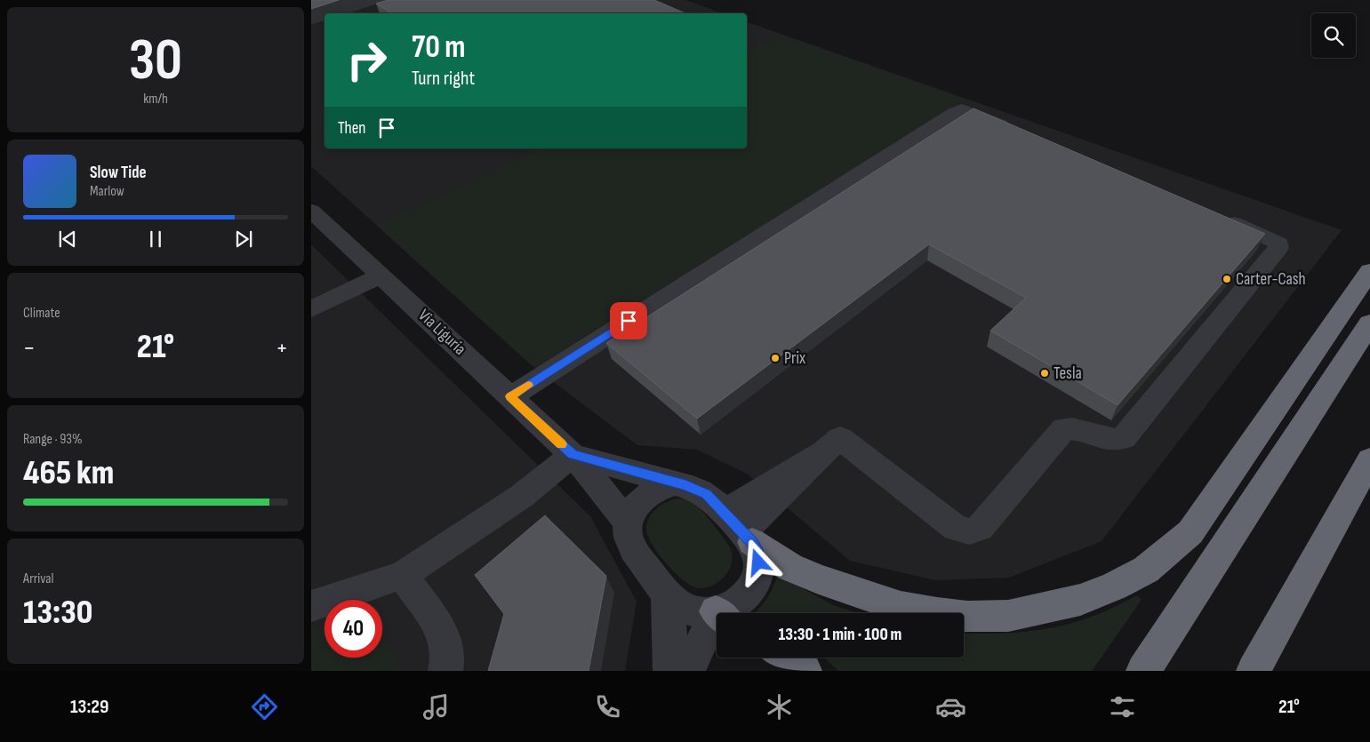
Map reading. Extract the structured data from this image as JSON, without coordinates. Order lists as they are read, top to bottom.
{
  "streets": {
    "street": ["Via Liguria"]
  },
  "places": ["Carter-Cash", "Prix", "Tesla"],
  "page": {
    "tile": [
      ["30", "km/h"],
      "Climate",
      ["Range · 93%", "465 km"],
      ["Arrival", "13:30"]
    ],
    "turn": ["70 m", "Turn right"],
    "then": "Then",
    "song": ["Slow Tide", "Marlow"],
    "heat": ["−", "21°", "+"],
    "limit": "40",
    "trip": "13:30 · 1 min · 100 m",
    "tabs": ["13:29", "21°"]
  }
}
